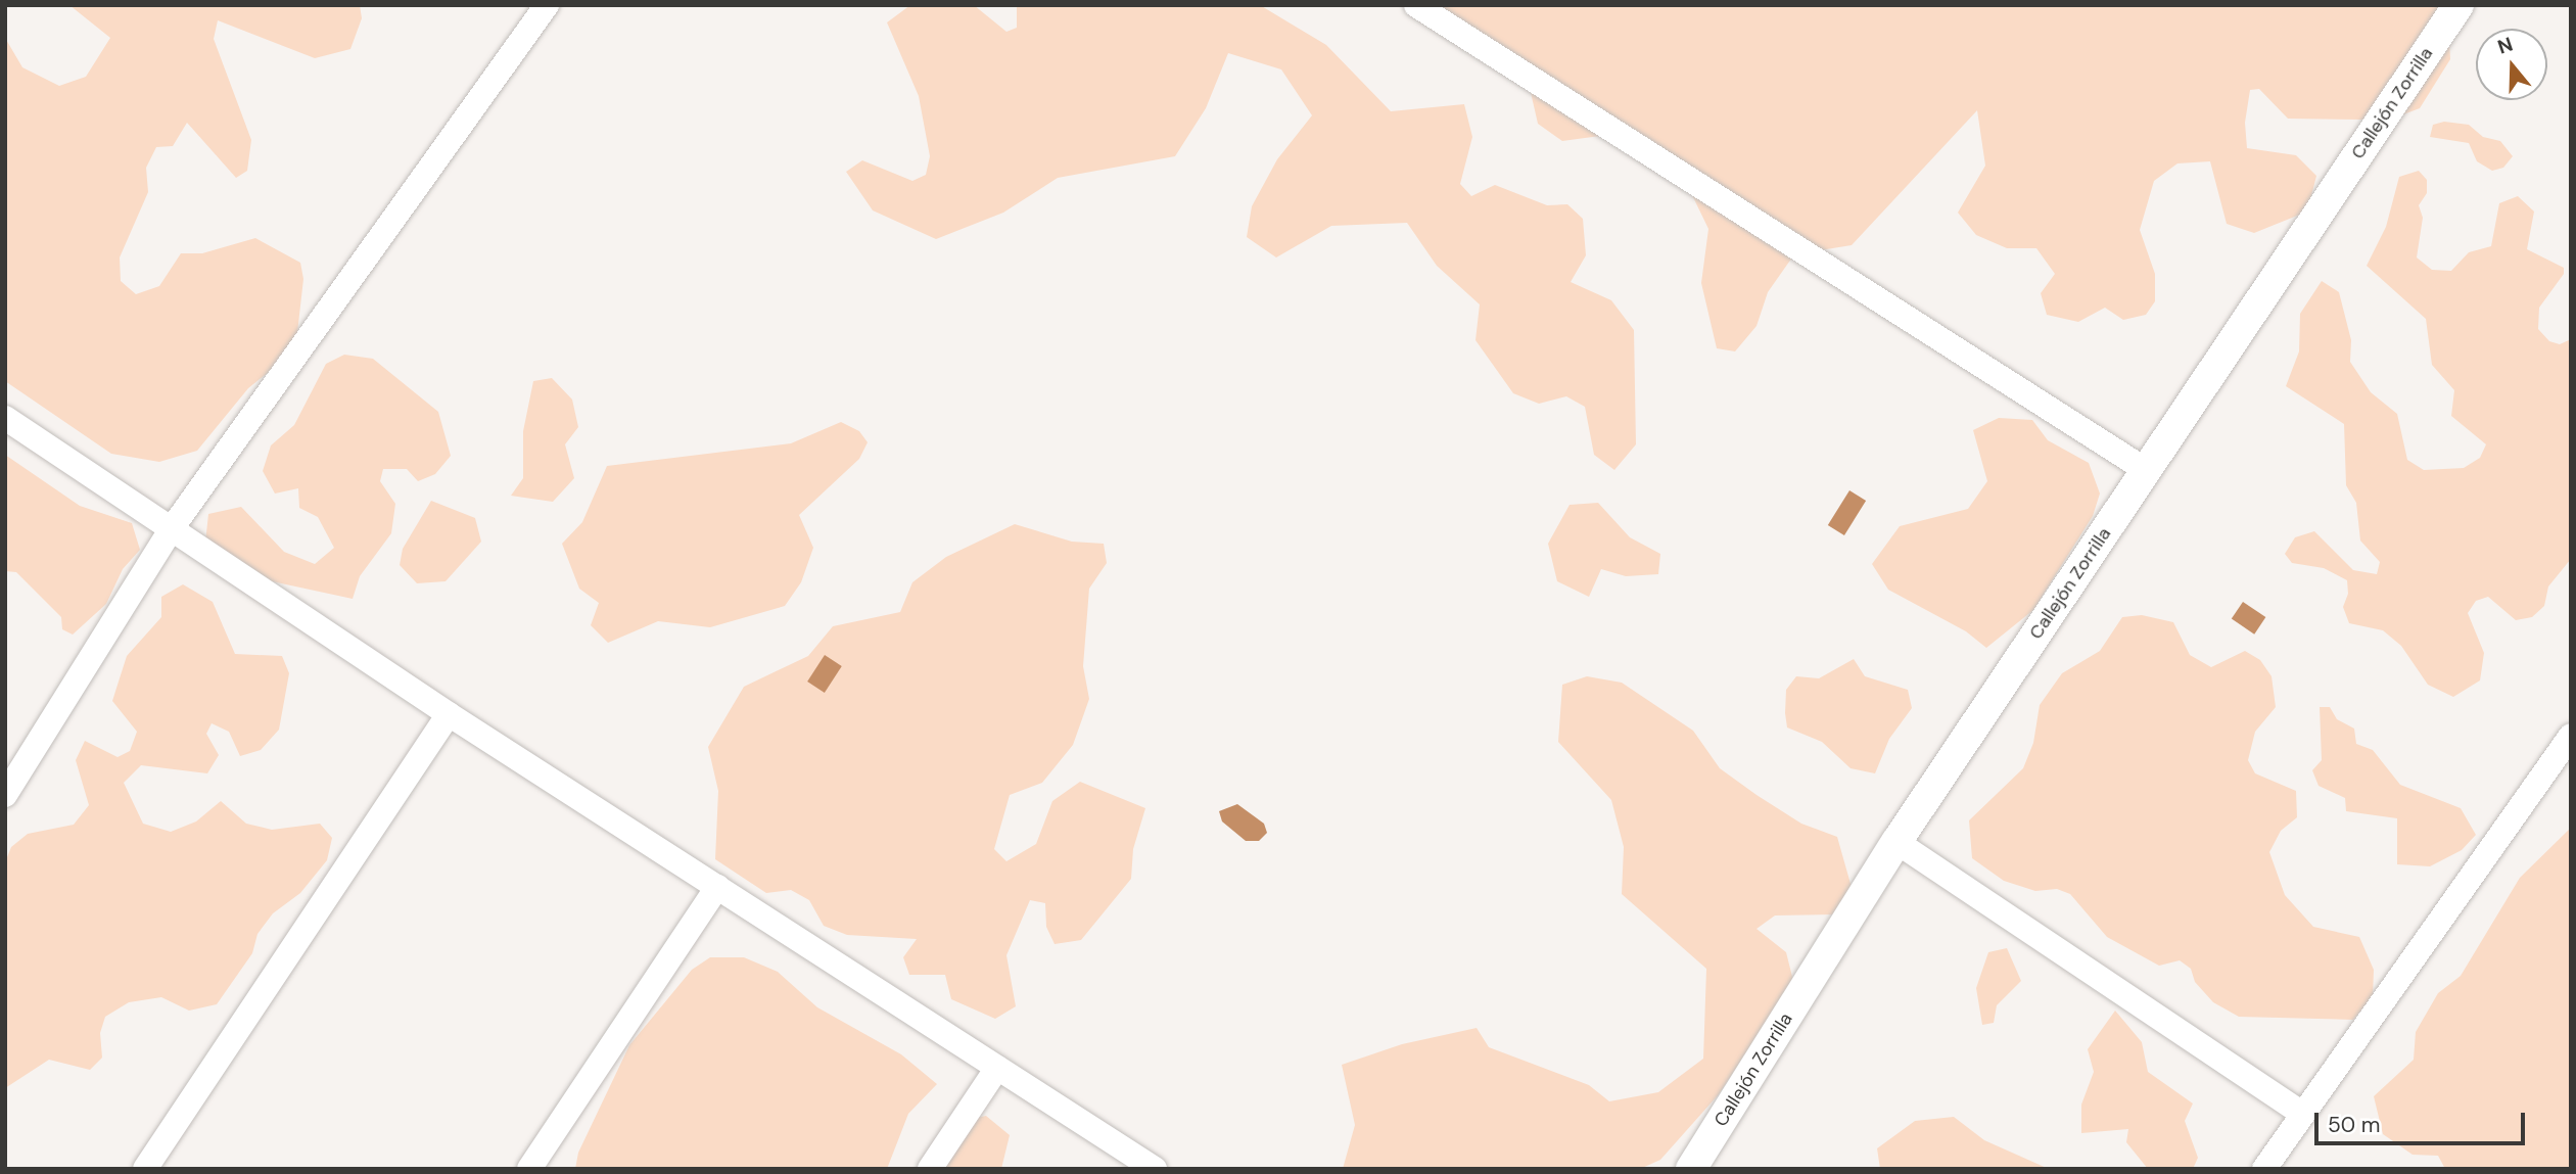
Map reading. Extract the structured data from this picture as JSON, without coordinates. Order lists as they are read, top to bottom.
{
  "streets": {
    "street": ["Callejón Zorrilla"]
  },
  "scale_bar": "50 m",
  "north": "top"
}
